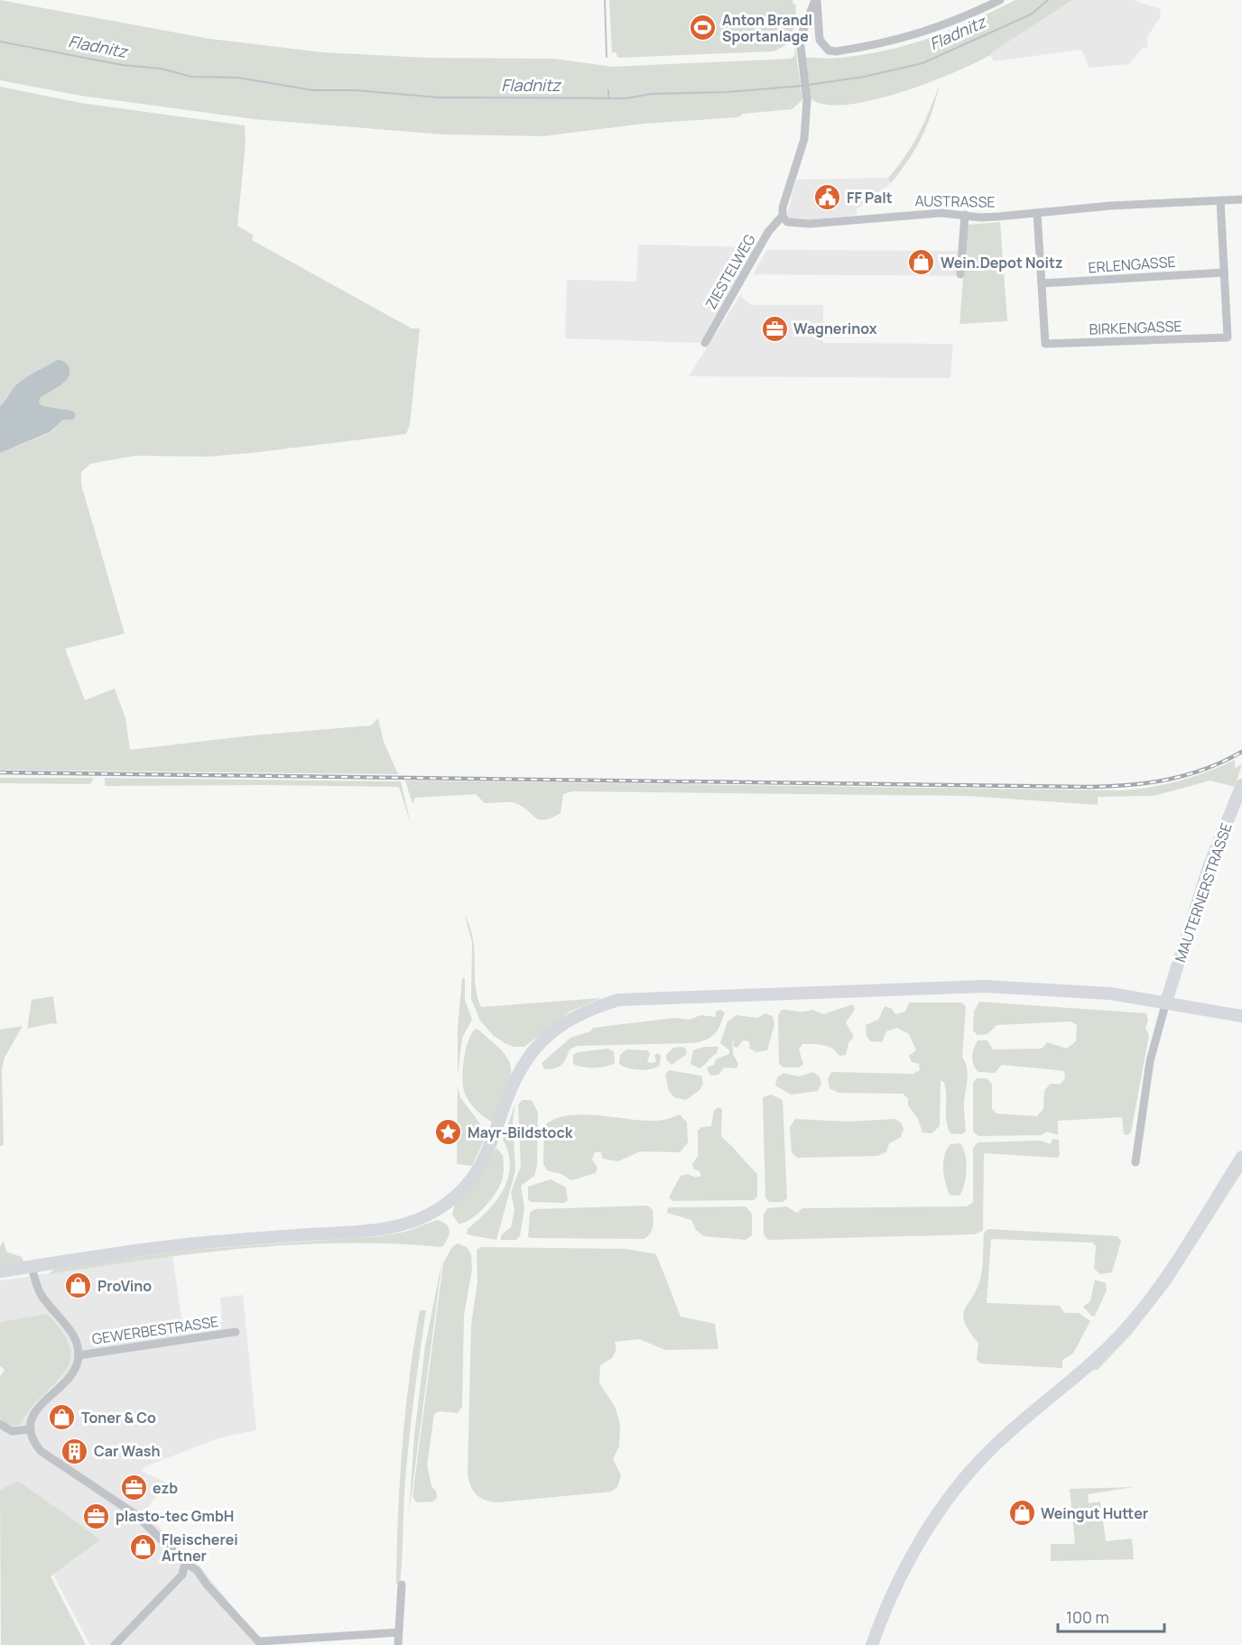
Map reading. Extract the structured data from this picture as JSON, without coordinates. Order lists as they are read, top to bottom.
{
  "streets": {
    "main road": ["MAUTERNERSTRASSE"],
    "street": [
      "AUSTRASSE",
      "ERLENGASSE",
      "ZIESTELWEG",
      "BIRKENGASSE",
      "GEWERBESTRASSE"
    ]
  },
  "crossings": [
    ["AUSTRASSE", "ZIESTELWEG"],
    ["ERLENGASSE", "BIRKENGASSE"]
  ],
  "water": ["Fladnitz"],
  "places": {
    "sports": ["Anton Brandl Sportanlage"],
    "public building": ["FF Palt"],
    "shop": [
      "Wein.Depot Noitz",
      "ProVino",
      "Toner & Co",
      "Weingut Hutter",
      "Fleischerei Artner"
    ],
    "office": ["Wagnerinox", "ezb", "plasto-tec GmbH"],
    "place": ["Mayr-Bildstock"],
    "building": ["Car Wash"]
  },
  "scale_bar": "100 m"
}
